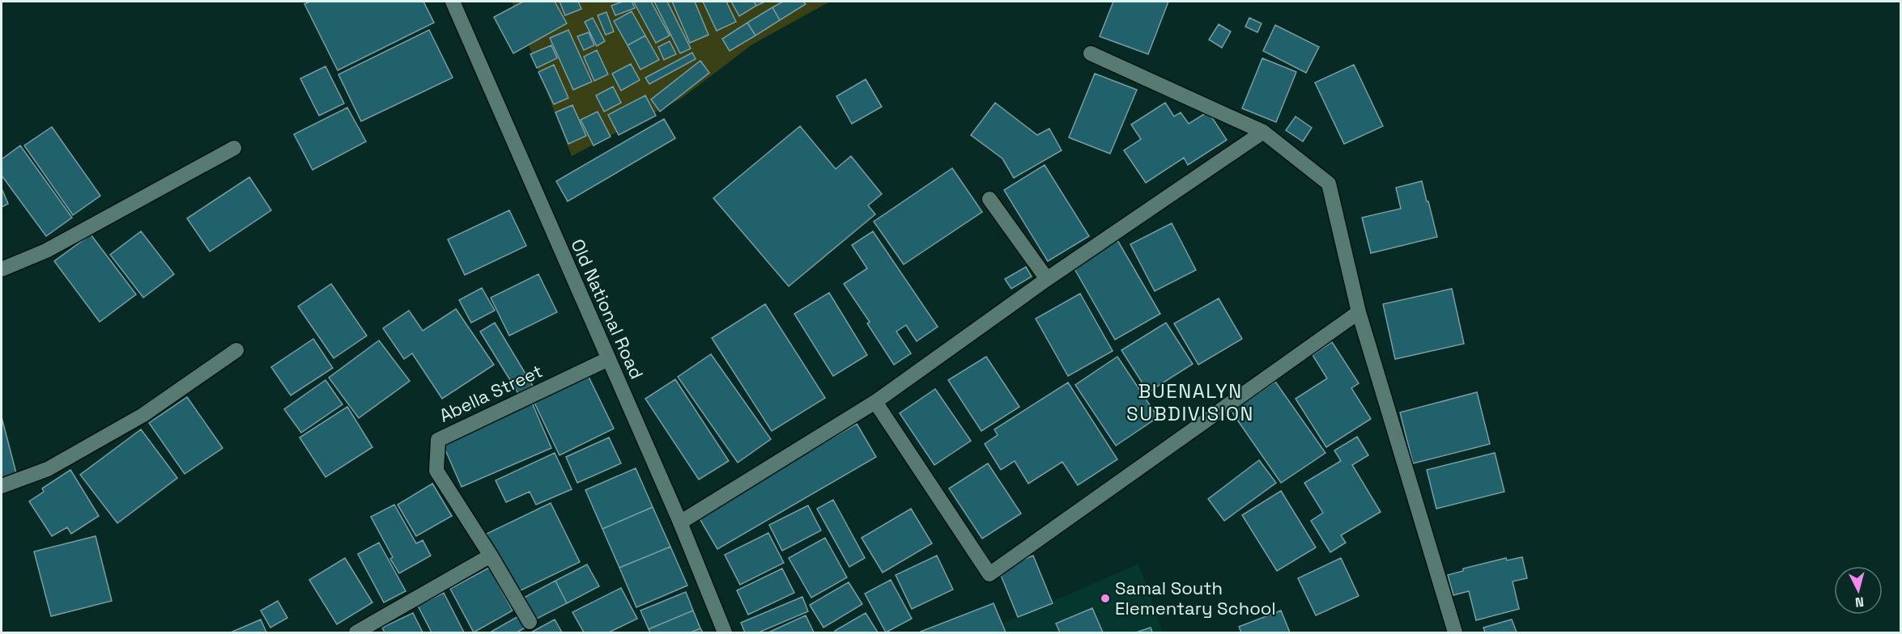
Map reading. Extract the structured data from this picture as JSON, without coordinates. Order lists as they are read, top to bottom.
{
  "streets": {
    "street": ["Old National Road", "Abella Street"]
  },
  "crossings": [
    ["Old National Road", "Abella Street"]
  ],
  "districts": ["BUENALYN SUBDIVISION"],
  "places": ["Samal South Elementary School"],
  "north": "bottom"
}
